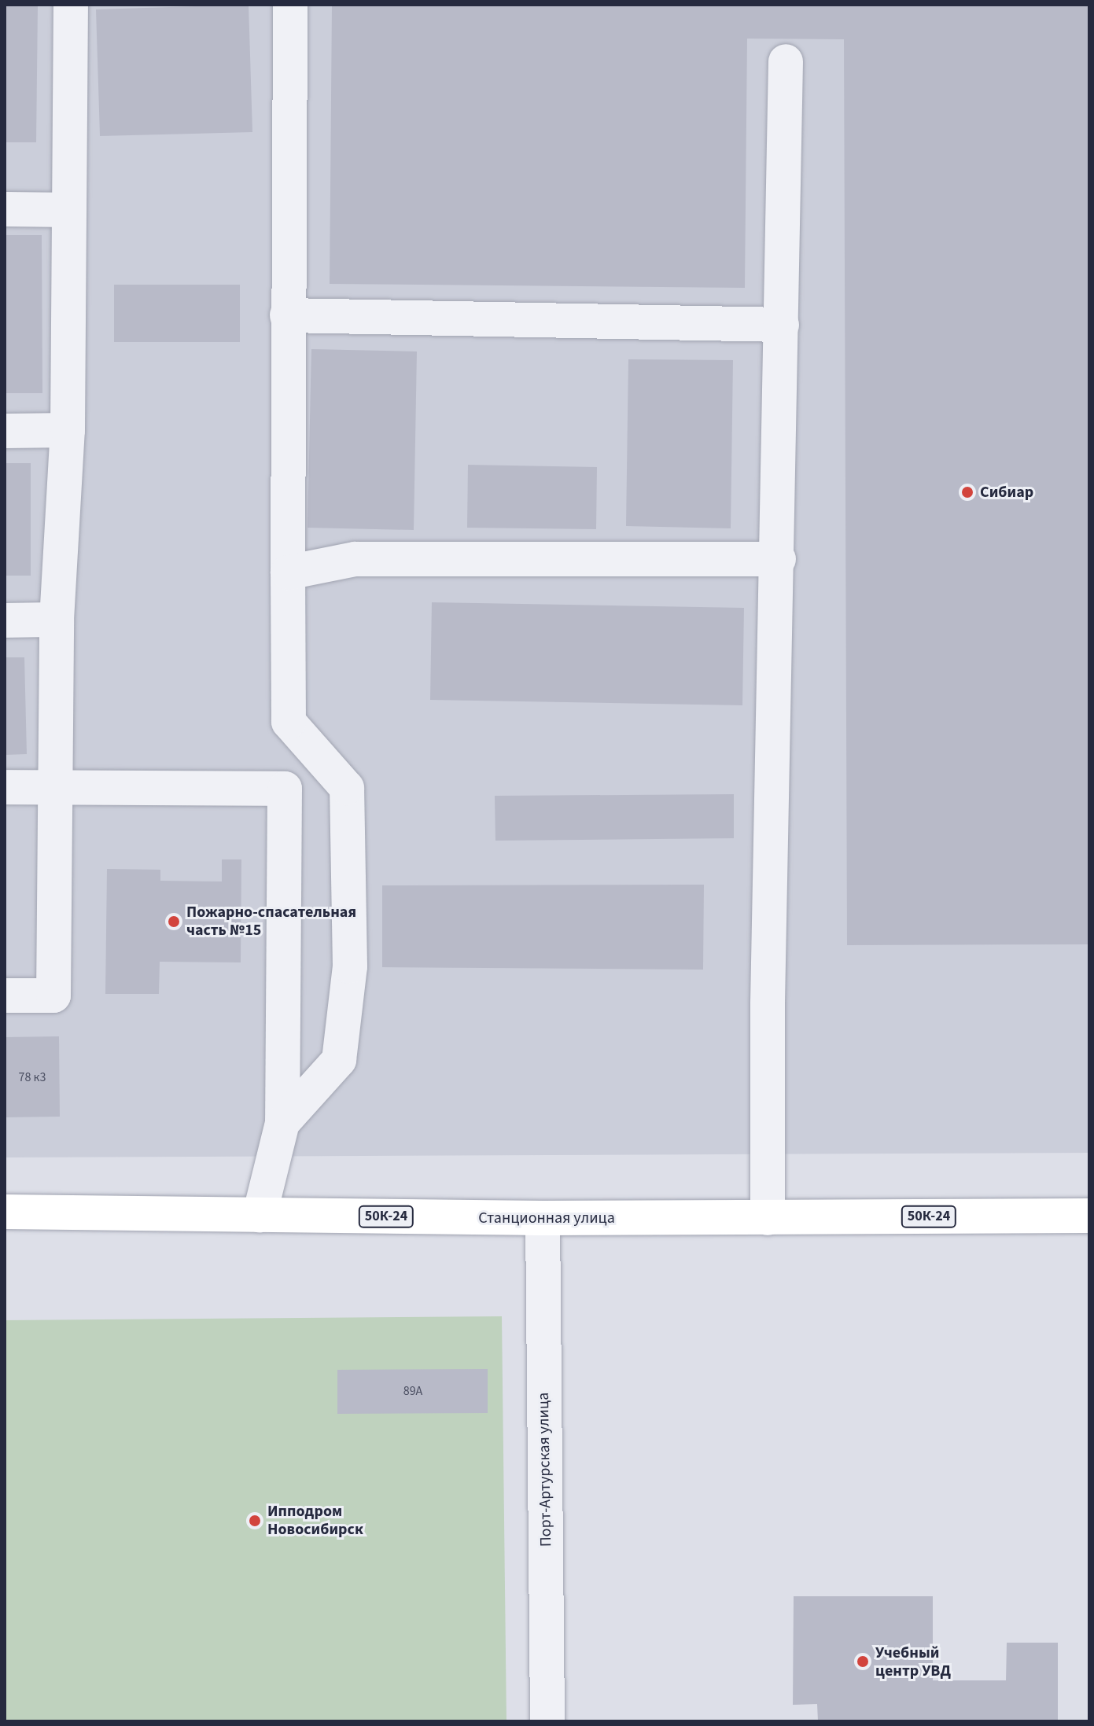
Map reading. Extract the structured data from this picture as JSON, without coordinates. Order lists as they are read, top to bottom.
{
  "streets": {
    "main road": ["50К-24", "Станционная улица"],
    "street": ["Порт-Артурская улица"]
  },
  "crossings": [
    ["Станционная улица", "Порт-Артурская улица"]
  ],
  "places": [
    "Сибиар",
    "Пожарно-спасательная часть №15",
    "Ипподром Новосибирск",
    "Учебный центр УВД"
  ],
  "house_numbers": ["78 к3", "89А"]
}
